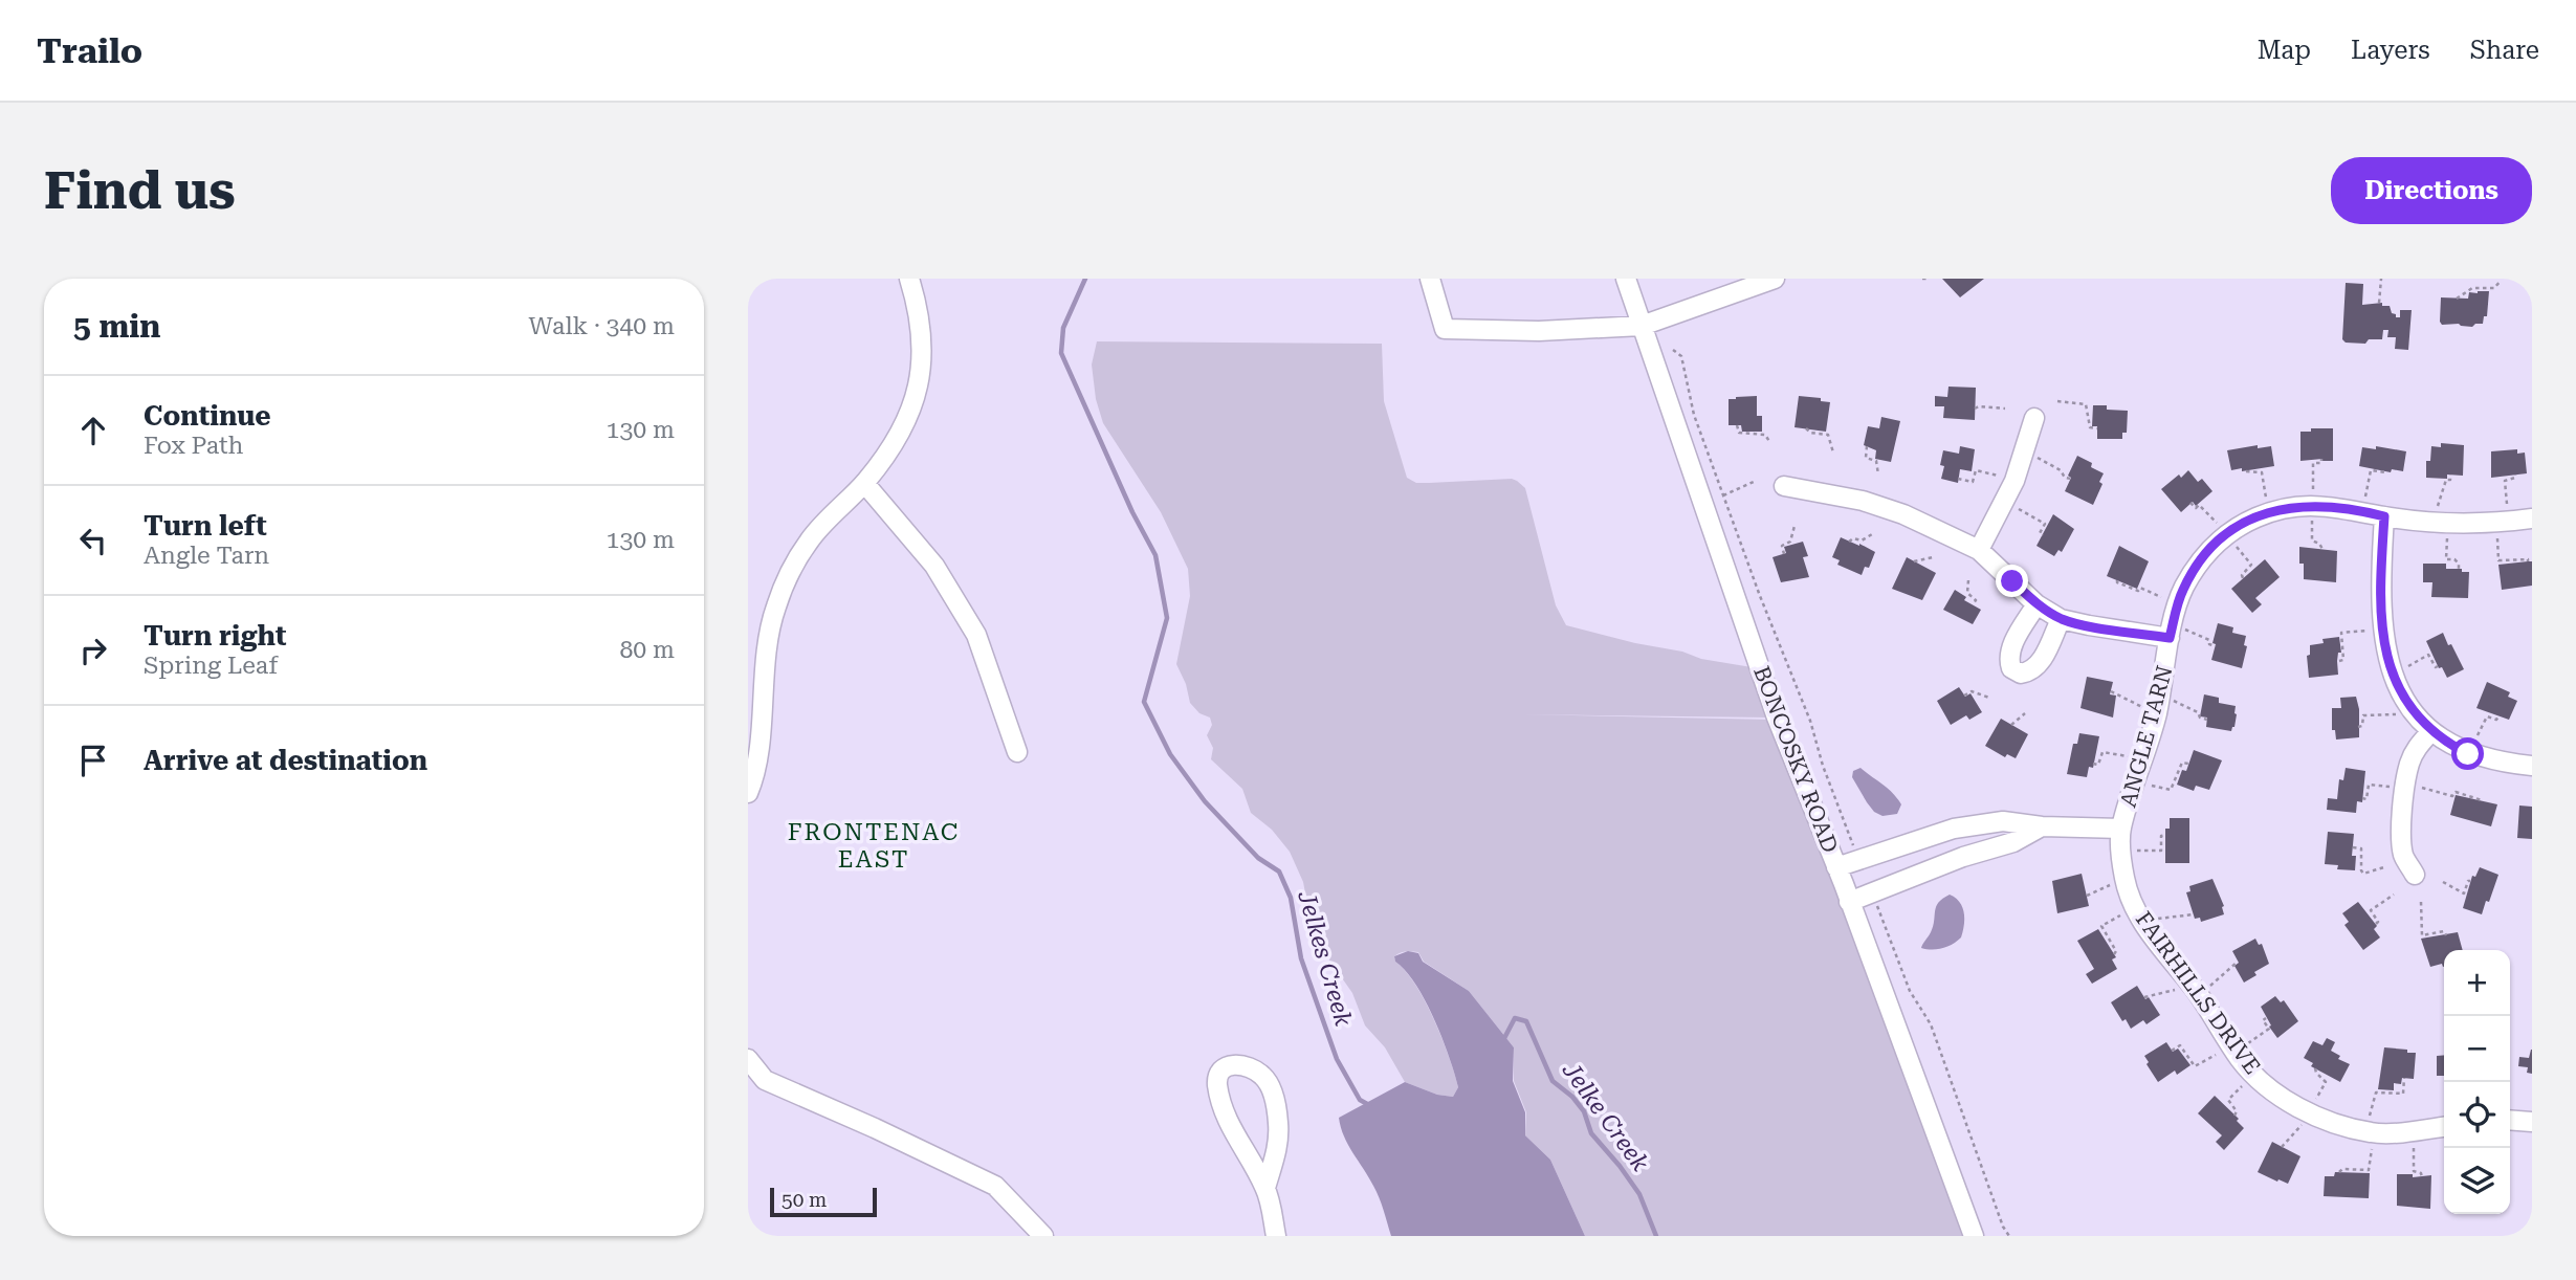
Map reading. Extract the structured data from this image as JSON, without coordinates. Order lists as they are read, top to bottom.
{
  "streets": {
    "street": ["ANGLE TARN", "BONCOSKY ROAD", "FAIRHILLS DRIVE"]
  },
  "crossings": [
    ["ANGLE TARN", "FAIRHILLS DRIVE"]
  ],
  "districts": ["FRONTENAC EAST"],
  "water": ["Jelkes Creek", "Jelke Creek"],
  "scale_bar": "50 m",
  "page": {
    "header": "Trailo",
    "nav": ["Map", "Layers", "Share"],
    "buttons": "Directions",
    "title": "Find us",
    "heading": ["5 min", "Walk · 340 m"],
    "list": [
      ["Continue", "Fox Path", "130 m"],
      ["Turn left", "Angle Tarn", "130 m"],
      ["Turn right", "Spring Leaf", "80 m"],
      "Arrive at destination"
    ],
    "map_buttons": ["+", "−"],
    "scale": "50 m"
  }
}
